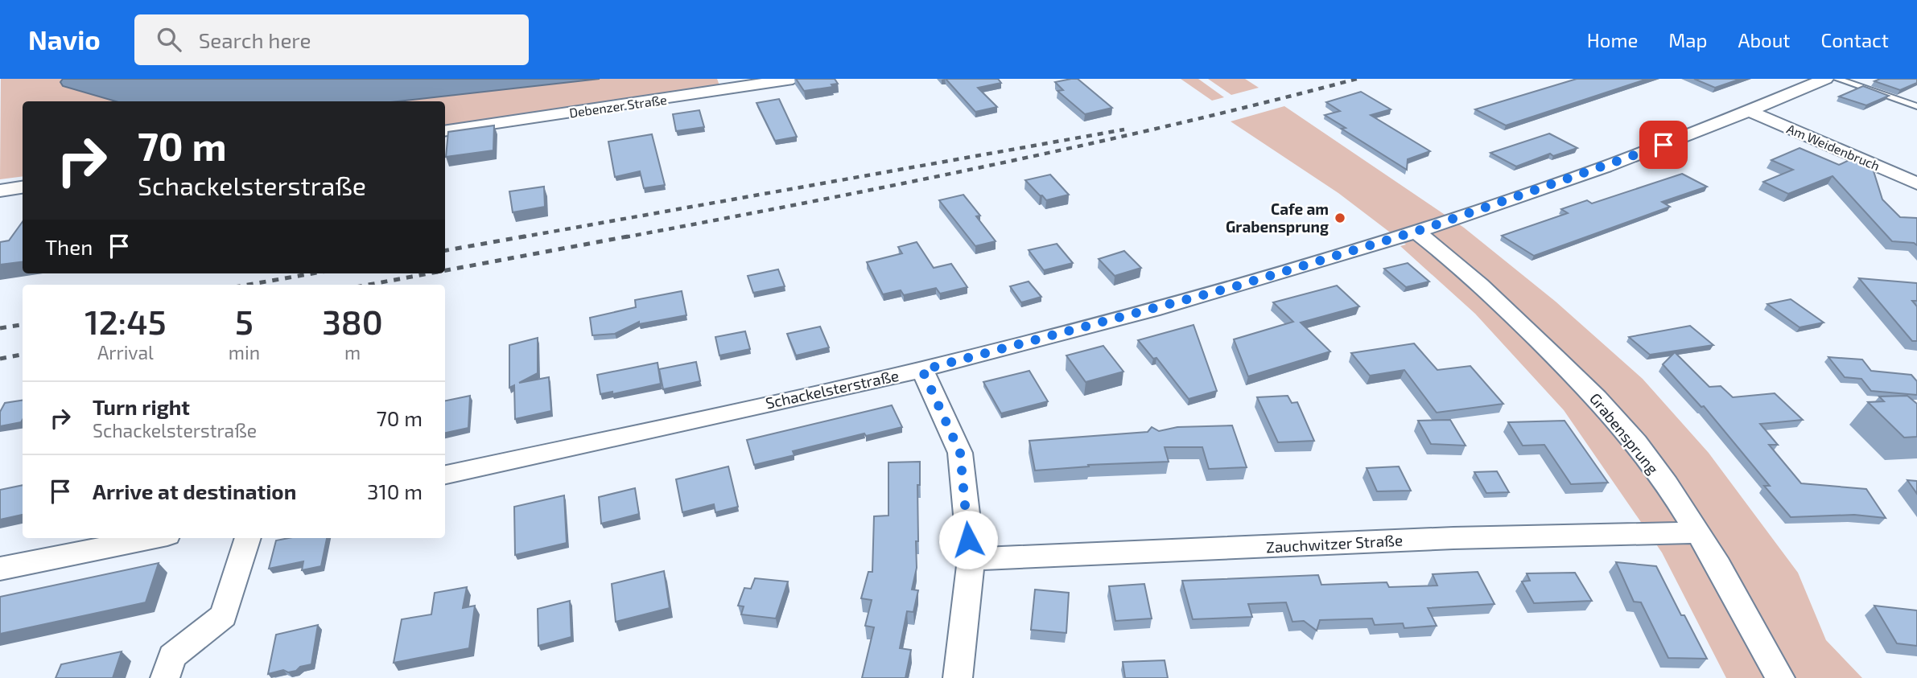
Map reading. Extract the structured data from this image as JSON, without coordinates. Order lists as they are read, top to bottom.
{
  "streets": {
    "street": [
      "Debenzer Straße",
      "Am Weidenbruch",
      "Schackelsterstraße",
      "Grabensprung",
      "Zauchwitzer Straße"
    ]
  },
  "crossings": [
    ["Am Weidenbruch", "Schackelsterstraße"],
    ["Schackelsterstraße", "Grabensprung"],
    ["Grabensprung", "Zauchwitzer Straße"]
  ],
  "places": ["Cafe am Grabensprung"],
  "page": {
    "header": "Navio",
    "search": "Search here",
    "nav": [
      "Home",
      "Map",
      "About",
      "Contact"
    ],
    "turn": ["70 m", "Schackelsterstraße"],
    "then": "Then",
    "eta": [
      "12:45",
      "Arrival",
      "5",
      "min",
      "380",
      "m"
    ],
    "list": [
      {
        "name": "Turn right",
        "note": "Schackelsterstraße",
        "value": "70 m"
      },
      {
        "name": "Arrive at destination",
        "value": "310 m"
      }
    ]
  }
}
